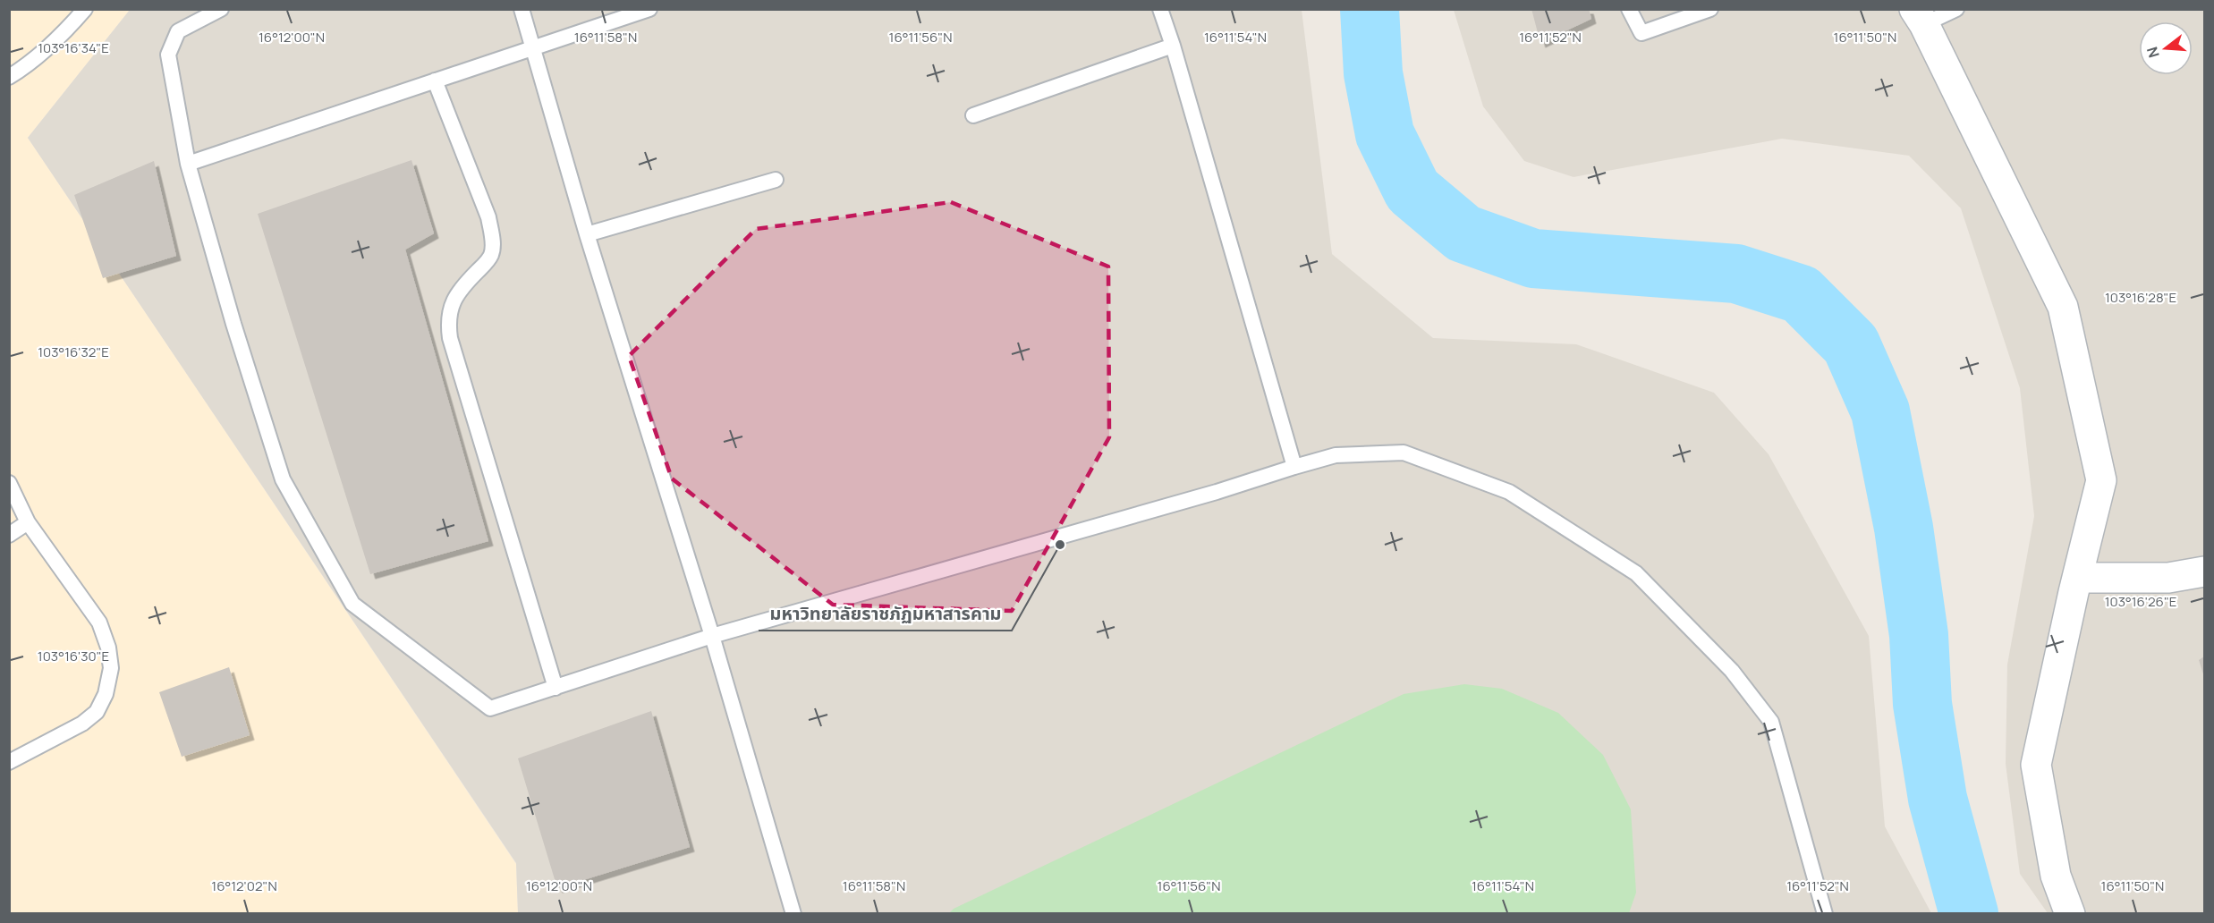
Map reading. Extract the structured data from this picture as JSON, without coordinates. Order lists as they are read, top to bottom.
{
  "places": ["มหาวิทยาลัยราชภัฏมหาสารคาม"],
  "north": "left",
  "coordinates": [
    "16°12'00\"N",
    "16°11'58\"N",
    "16°11'56\"N",
    "16°11'54\"N",
    "16°11'52\"N",
    "16°11'50\"N",
    "103°16'34\"E",
    "103°16'28\"E",
    "103°16'32\"E",
    "103°16'26\"E",
    "103°16'30\"E",
    "16°12'02\"N"
  ]
}
